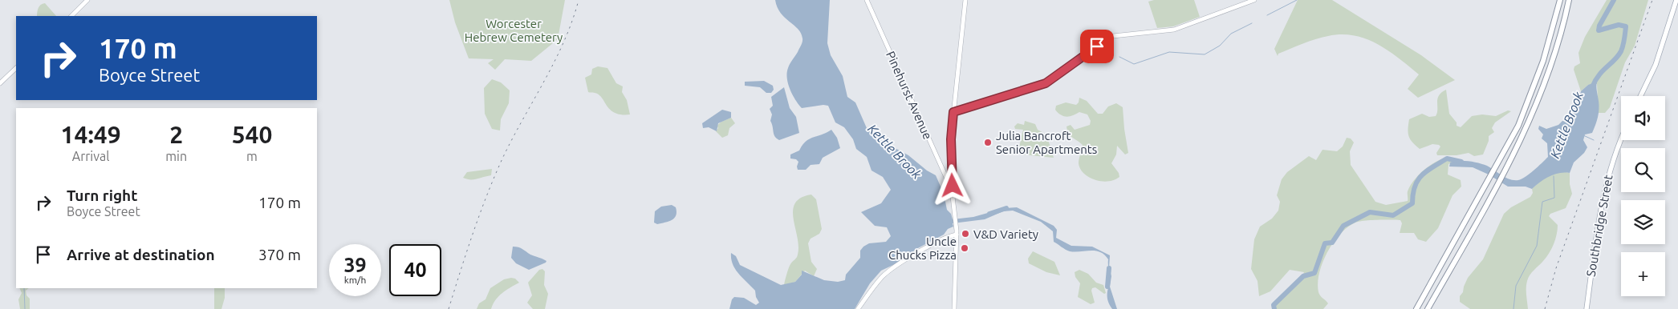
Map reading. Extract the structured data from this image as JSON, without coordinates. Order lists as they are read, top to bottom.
{
  "streets": {
    "main road": ["Southbridge Street"],
    "street": ["Pinehurst Avenue"]
  },
  "water": ["Kettle Brook"],
  "parks": ["Worcester Hebrew Cemetery"],
  "places": ["Julia Bancroft Senior Apartments", "V&D Variety", "Uncle Chucks Pizza"],
  "page": {
    "turn": ["170 m", "Boyce Street"],
    "map_buttons": "+",
    "eta": [
      "14:49",
      "Arrival",
      "2",
      "min",
      "540",
      "m"
    ],
    "list": [
      {
        "name": "Turn right",
        "note": "Boyce Street",
        "value": "170 m"
      },
      {
        "name": "Arrive at destination",
        "value": "370 m"
      }
    ],
    "speed": "39 km/h",
    "limit": "40"
  }
}
